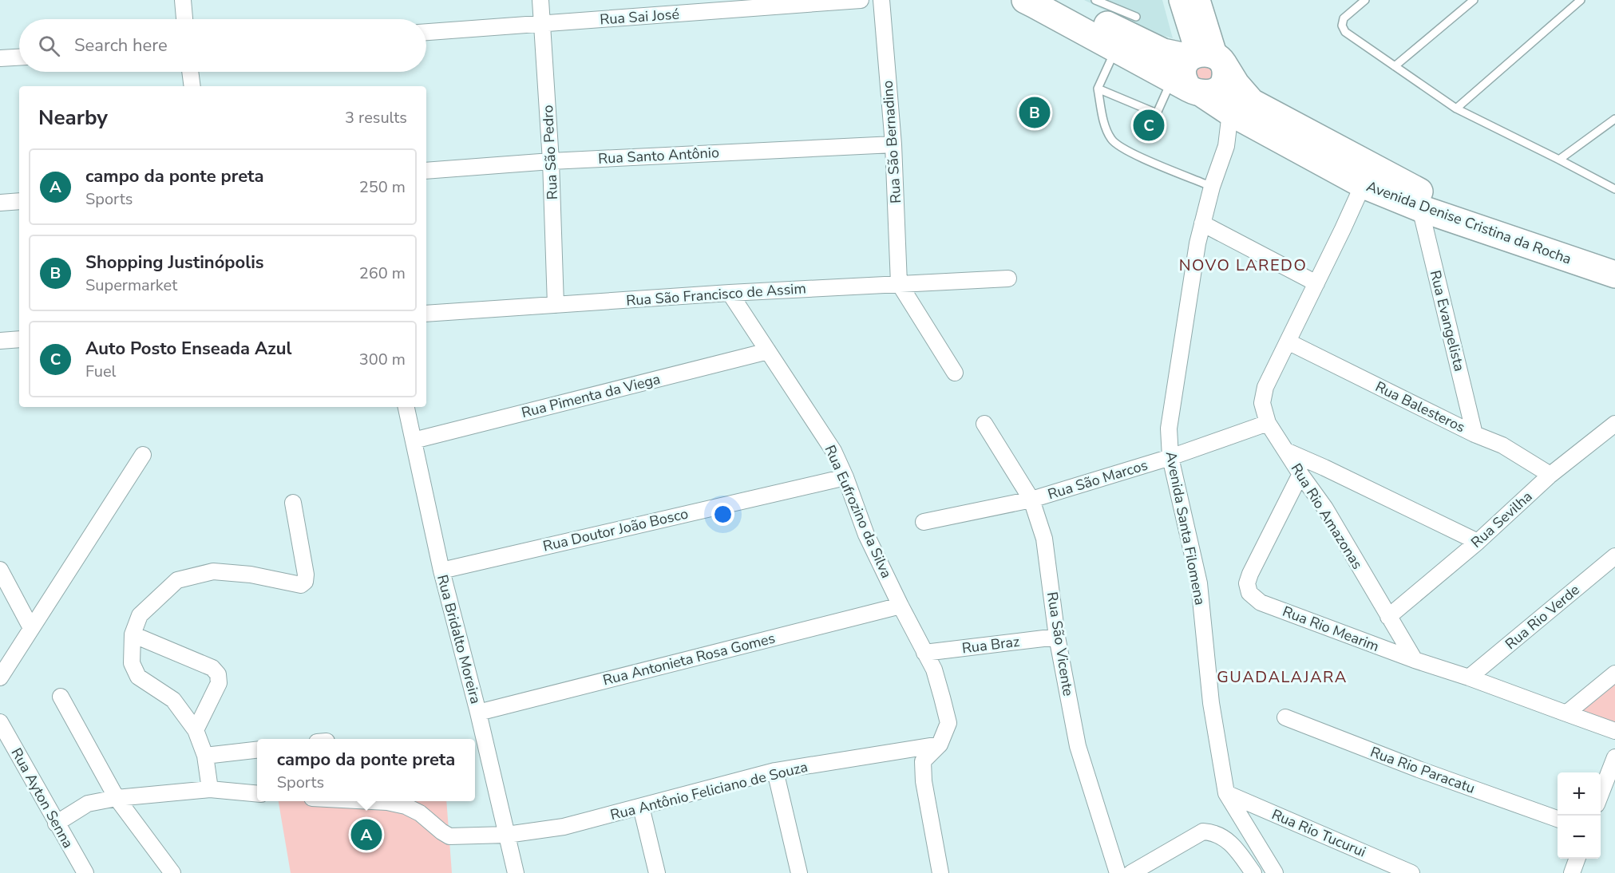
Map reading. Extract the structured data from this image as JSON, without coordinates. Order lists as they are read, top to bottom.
{
  "streets": {
    "highway": ["Avenida Denise Cristina da Rocha"],
    "street": [
      "Rua Sai José",
      "Rua São Bernadino",
      "Rua São Pedro",
      "Rua Santo Antônio",
      "Rua São Francisco de Assim",
      "Rua Evangelista",
      "Rua Pimenta da Viega",
      "Rua Balesteros",
      "Rua São Marcos",
      "Rua Eufrozino da Silva",
      "Rua Rio Amazonas",
      "Rua Sevilha",
      "Avenida Santa Filomena",
      "Rua Doutor João Bosco",
      "Rua Rio Verde",
      "Rua Rio Mearim",
      "Rua Bridalto Moreira",
      "Rua São Vicente",
      "Rua Braz",
      "Rua Antonieta Rosa Gomes",
      "Rua Rio Paracatu",
      "Rua Antônio Feliciano de Souza",
      "Rua Ayton Senna",
      "Rua Rio Tucurui"
    ]
  },
  "crossings": [
    ["Rua Sai José", "Rua São Pedro"],
    ["Rua São Bernadino", "Rua Santo Antônio"],
    ["Rua São Bernadino", "Rua São Francisco de Assim"],
    ["Rua São Pedro", "Rua Santo Antônio"],
    ["Rua São Pedro", "Rua São Francisco de Assim"],
    ["Avenida Denise Cristina da Rocha", "Rua Evangelista"],
    ["Avenida Denise Cristina da Rocha", "Rua Rio Amazonas"],
    ["Avenida Denise Cristina da Rocha", "Avenida Santa Filomena"],
    ["Rua São Francisco de Assim", "Rua Eufrozino da Silva"],
    ["Rua Evangelista", "Rua Balesteros"],
    ["Rua Pimenta da Viega", "Rua Eufrozino da Silva"],
    ["Rua Pimenta da Viega", "Rua Bridalto Moreira"],
    ["Rua Balesteros", "Rua Rio Amazonas"],
    ["Rua Balesteros", "Rua Sevilha"],
    ["Rua São Marcos", "Rua Rio Amazonas"],
    ["Rua São Marcos", "Avenida Santa Filomena"],
    ["Rua São Marcos", "Rua São Vicente"],
    ["Rua Eufrozino da Silva", "Rua Doutor João Bosco"],
    ["Rua Eufrozino da Silva", "Rua Braz"],
    ["Rua Eufrozino da Silva", "Rua Antonieta Rosa Gomes"],
    ["Rua Eufrozino da Silva", "Rua Antônio Feliciano de Souza"],
    ["Rua Rio Amazonas", "Rua Sevilha"],
    ["Rua Rio Amazonas", "Rua Rio Mearim"],
    ["Avenida Santa Filomena", "Rua Rio Tucurui"],
    ["Rua Doutor João Bosco", "Rua Bridalto Moreira"],
    ["Rua Bridalto Moreira", "Rua Antonieta Rosa Gomes"],
    ["Rua Bridalto Moreira", "Rua Antônio Feliciano de Souza"],
    ["Rua São Vicente", "Rua Braz"]
  ],
  "districts": ["NOVO LAREDO", "GUADALAJARA"],
  "page": {
    "search": "Search here",
    "heading": ["Nearby", "3 results"],
    "pins": ["B", "C", "A"],
    "list": [
      {
        "mark": "A",
        "name": "campo da ponte preta",
        "note": "Sports",
        "value": "250 m"
      },
      {
        "mark": "B",
        "name": "Shopping Justinópolis",
        "note": "Supermarket",
        "value": "260 m"
      },
      {
        "mark": "C",
        "name": "Auto Posto Enseada Azul",
        "note": "Fuel",
        "value": "300 m"
      }
    ],
    "popup": ["campo da ponte preta", "Sports"],
    "map_buttons": ["+", "−"]
  }
}
